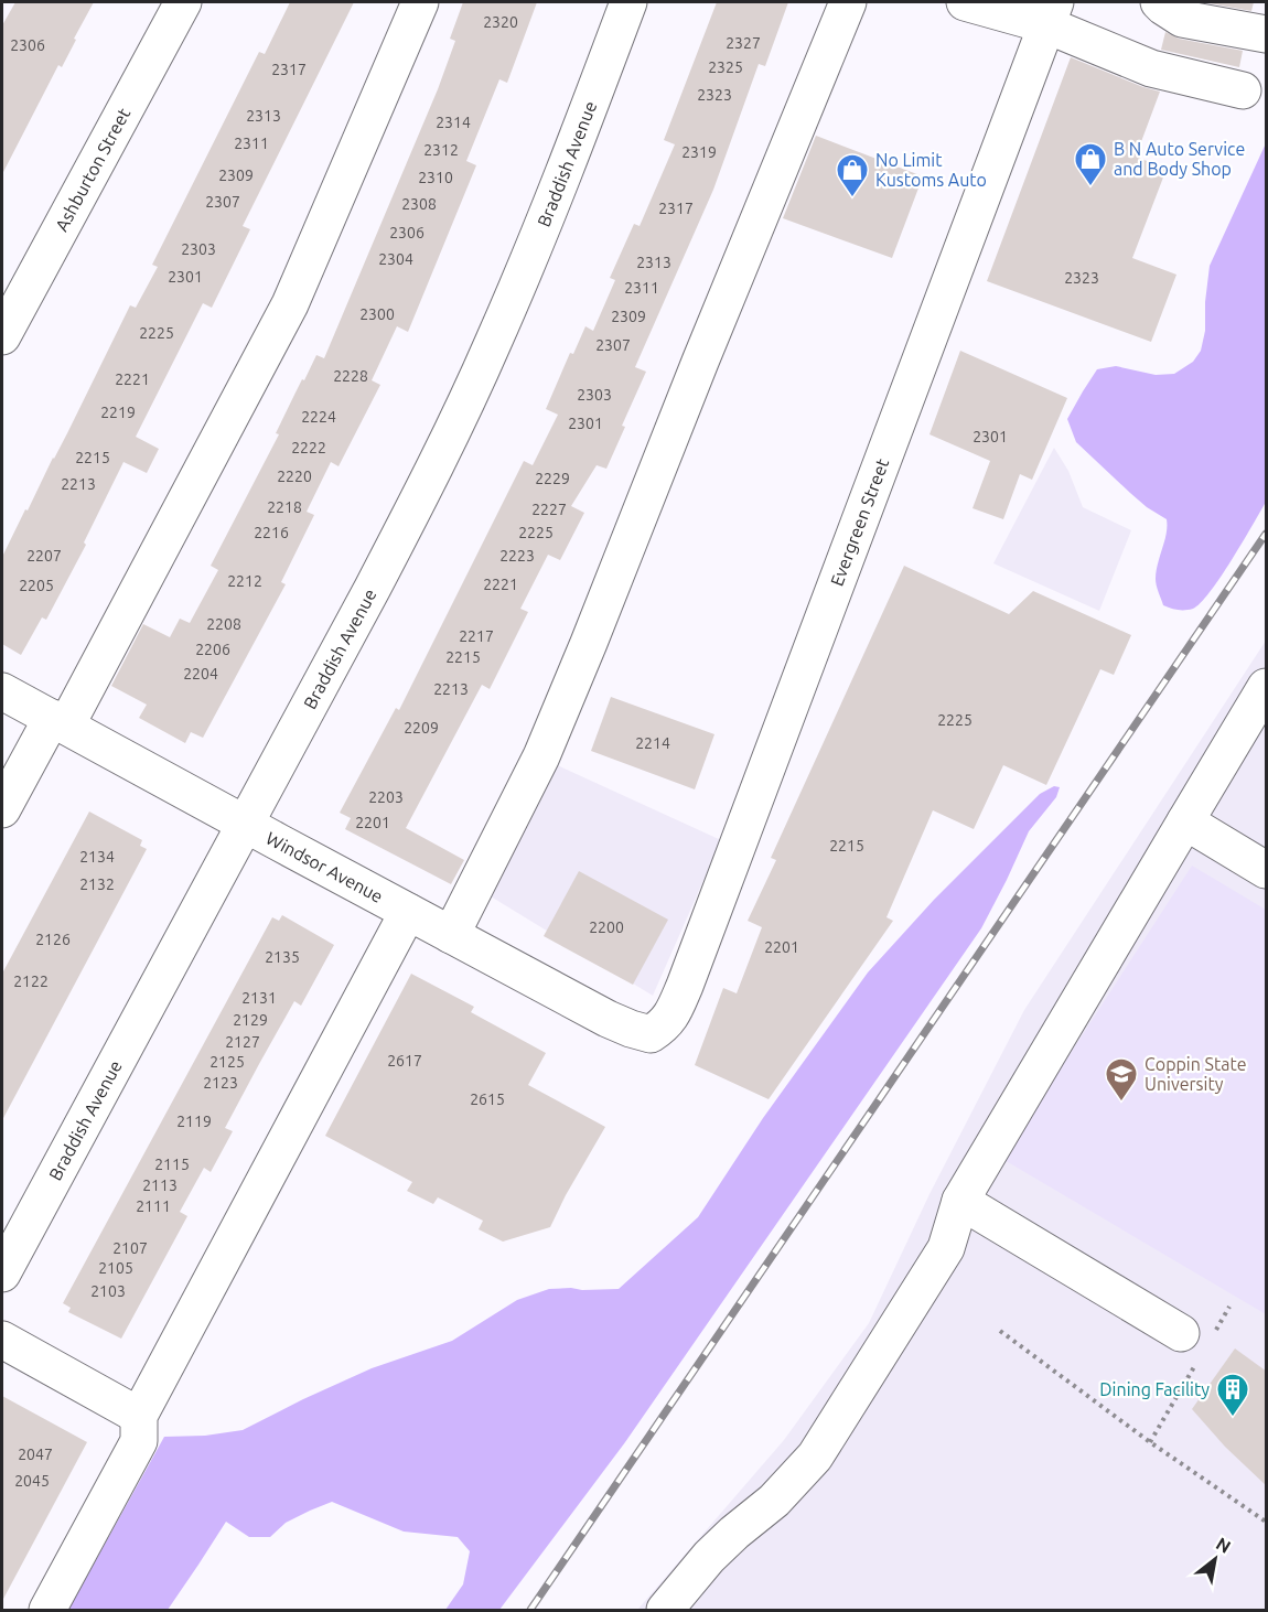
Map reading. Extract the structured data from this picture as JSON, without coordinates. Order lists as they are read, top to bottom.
{
  "streets": {
    "street": [
      "Braddish Avenue",
      "Ashburton Street",
      "Evergreen Street",
      "Windsor Avenue"
    ]
  },
  "crossings": [
    ["Braddish Avenue", "Windsor Avenue"],
    ["Evergreen Street", "Windsor Avenue"]
  ],
  "places": {
    "shop": ["B N Auto Service and Body Shop", "No Limit Kustoms Auto"],
    "school or university": ["Coppin State University"],
    "building": ["Dining Facility"]
  },
  "house_numbers": [
    "2320",
    "2327",
    "2306",
    "2325",
    "2317",
    "2323",
    "2313",
    "2314",
    "2311",
    "2312",
    "2319",
    "2309",
    "2310",
    "2307",
    "2308",
    "2317",
    "2306",
    "2303",
    "2304",
    "2313",
    "2301",
    "2323",
    "2311",
    "2300",
    "2309",
    "2225",
    "2307",
    "2228",
    "2221",
    "2303",
    "2219",
    "2224",
    "2301",
    "2301",
    "2222",
    "2215",
    "2220",
    "2229",
    "2213",
    "2218",
    "2227",
    "2216",
    "2225",
    "2207",
    "2223",
    "2212",
    "2221",
    "2205",
    "2208",
    "2217",
    "2206",
    "2215",
    "2204",
    "2213",
    "2225",
    "2209",
    "2214",
    "2203",
    "2201",
    "2215",
    "2134",
    "2132",
    "2200",
    "2126",
    "2201",
    "2135",
    "2122",
    "2131",
    "2129",
    "2127",
    "2617",
    "2125",
    "2123",
    "2615",
    "2119",
    "2115",
    "2113",
    "2111",
    "2107",
    "2105",
    "2103",
    "2047",
    "2045"
  ],
  "north": "top right"
}
